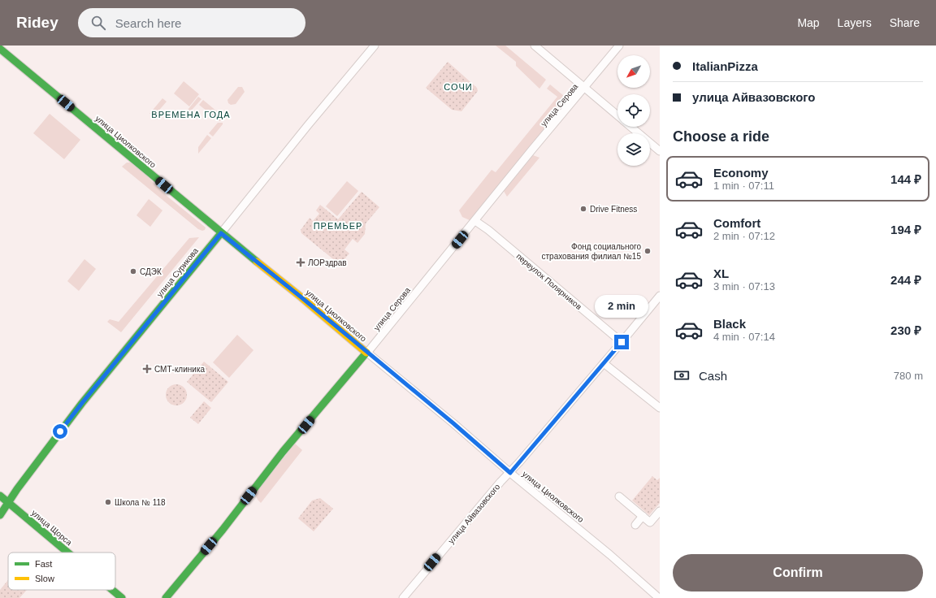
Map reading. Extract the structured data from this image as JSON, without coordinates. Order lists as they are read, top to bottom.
{
  "streets": {
    "street": [
      "улица Серова",
      "улица Циолковского",
      "улица Сурикова",
      "переулок Полярников",
      "улица Айвазовского",
      "улица Щорса"
    ]
  },
  "crossings": [
    ["улица Серова", "улица Циолковского"],
    ["улица Серова", "переулок Полярников"],
    ["улица Циолковского", "улица Сурикова"],
    ["улица Циолковского", "улица Айвазовского"],
    ["улица Сурикова", "улица Щорса"],
    ["переулок Полярников", "улица Айвазовского"]
  ],
  "districts": ["СОЧИ", "ВРЕМЕНА ГОДА", "ПРЕМЬЕР"],
  "places": {
    "other": [
      "Drive Fitness",
      "Фонд социального страхования филиал №15",
      "СДЭК",
      "Школа № 118"
    ],
    "health": ["ЛОРздрав", "СМТ-клиника"]
  },
  "legend": ["Fast", "Slow"],
  "north": "bottom left",
  "page": {
    "header": "Ridey",
    "search": "Search here",
    "nav": ["Map", "Layers", "Share"],
    "banner": ["ItalianPizza", "улица Айвазовского"],
    "heading": "Choose a ride",
    "list": [
      {
        "name": "Economy",
        "note": "1 min · 07:11",
        "value": "144 ₽"
      },
      {
        "name": "Comfort",
        "note": "2 min · 07:12",
        "value": "194 ₽"
      },
      {
        "name": "XL",
        "note": "3 min · 07:13",
        "value": "244 ₽"
      },
      {
        "name": "Black",
        "note": "4 min · 07:14",
        "value": "230 ₽"
      }
    ],
    "bubble": "2 min",
    "pay": ["Cash", "780 m"],
    "buttons": "Confirm"
  }
}
